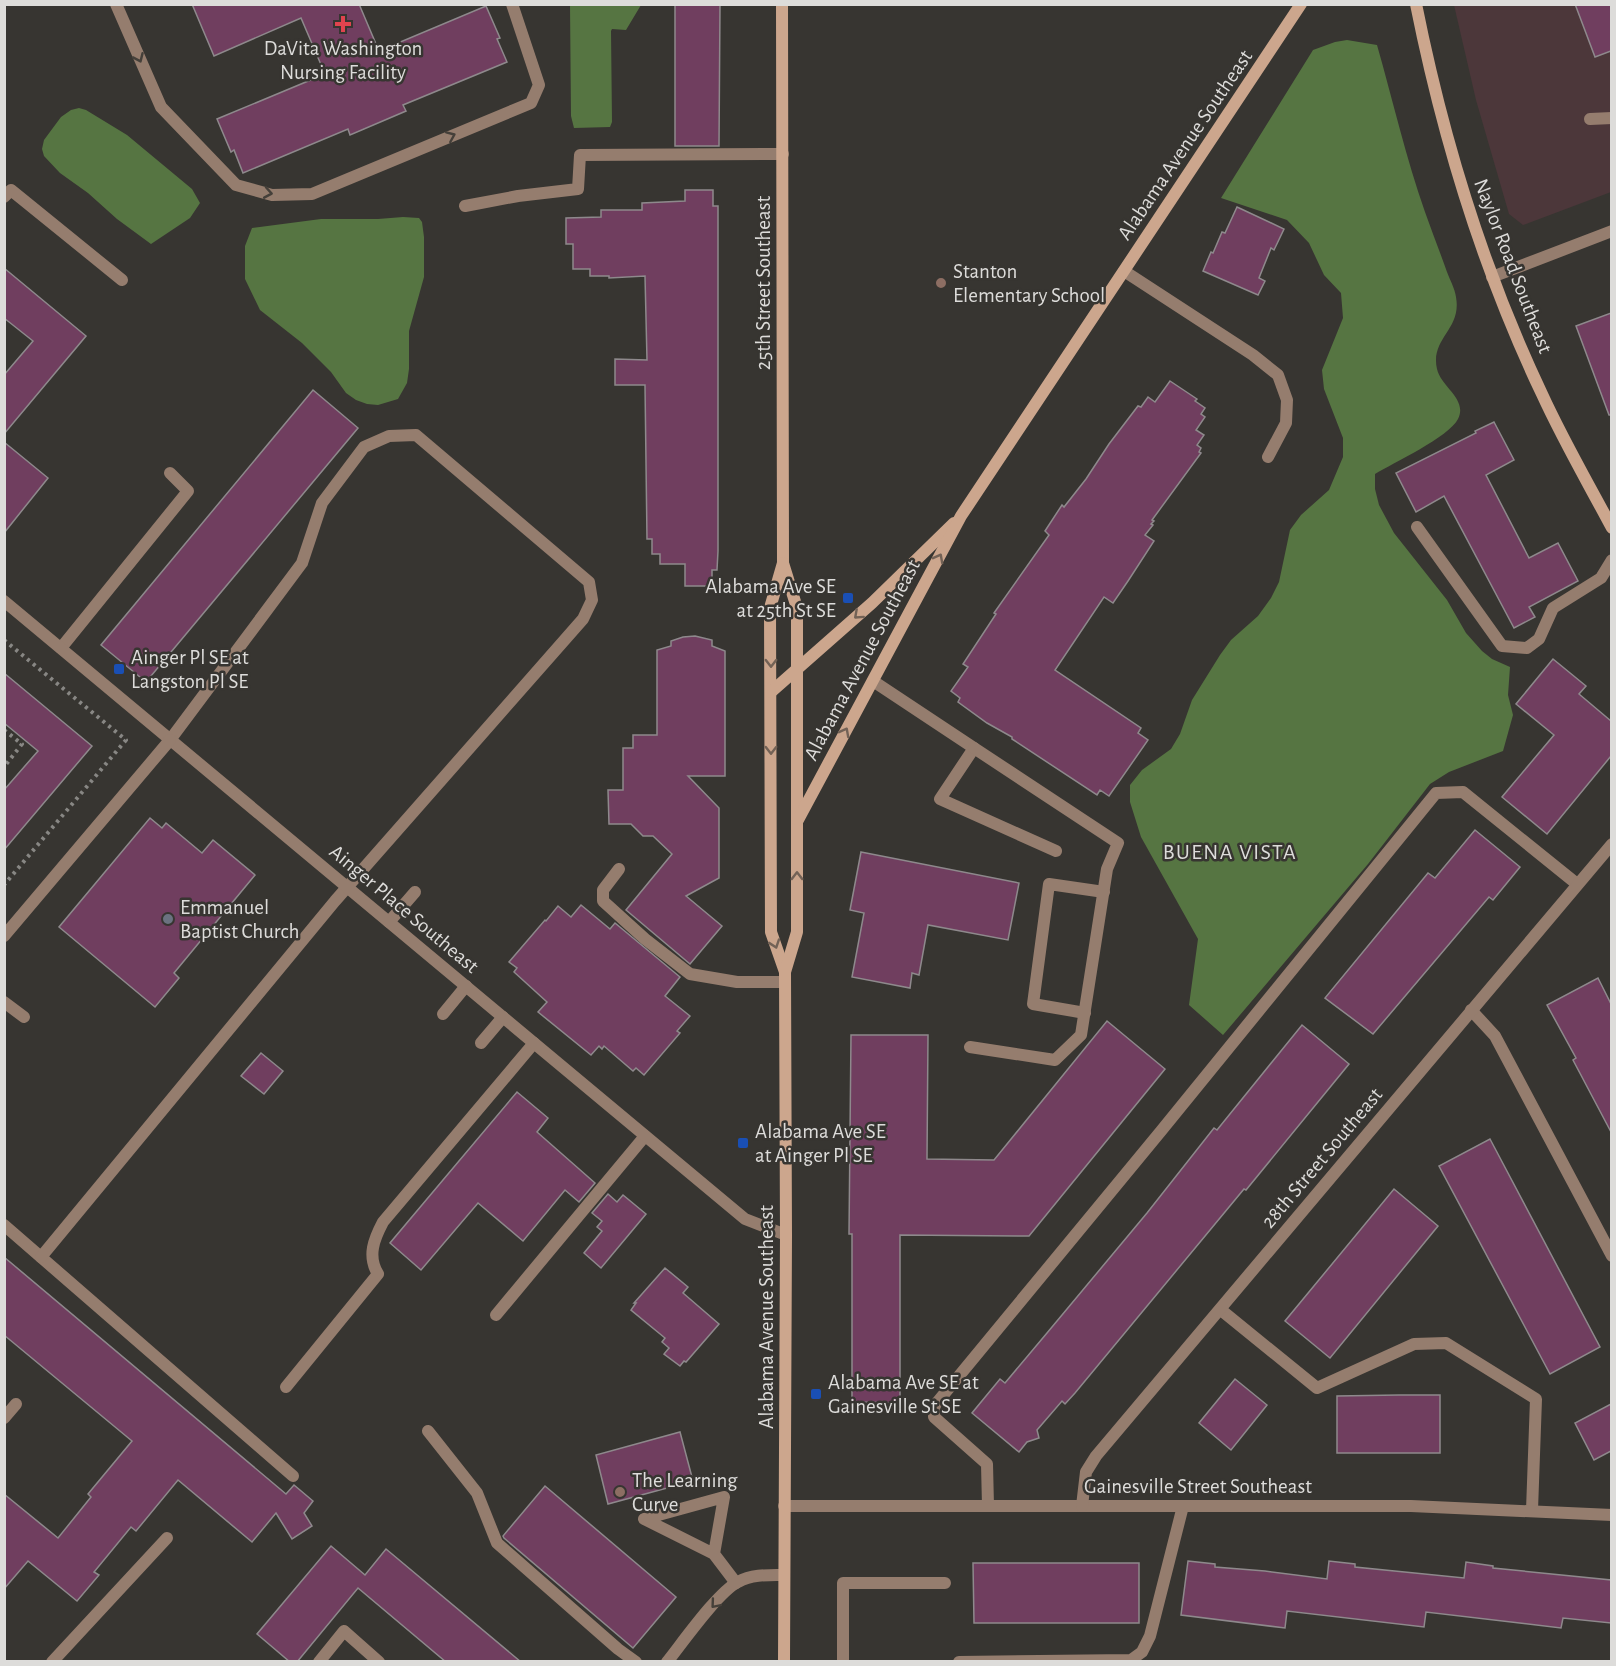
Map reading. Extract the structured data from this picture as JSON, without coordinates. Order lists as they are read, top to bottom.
{
  "streets": {
    "main road": ["Alabama Avenue Southeast", "Naylor Road Southeast", "25th Street Southeast"],
    "street": ["Ainger Place Southeast", "28th Street Southeast", "Gainesville Street Southeast"]
  },
  "crossings": [
    ["Alabama Avenue Southeast", "25th Street Southeast"],
    ["Alabama Avenue Southeast", "Ainger Place Southeast"],
    ["Alabama Avenue Southeast", "Gainesville Street Southeast"],
    ["28th Street Southeast", "Gainesville Street Southeast"]
  ],
  "districts": ["BUENA VISTA"],
  "places": {
    "health": ["DaVita Washington Nursing Facility"],
    "other": ["Stanton Elementary School", "Emmanuel Baptist Church", "The Learning Curve"],
    "transit": [
      "Alabama Ave SE at 25th St SE",
      "Ainger Pl SE at Langston Pl SE",
      "Alabama Ave SE at Ainger Pl SE",
      "Alabama Ave SE at Gainesville St SE"
    ]
  }
}
